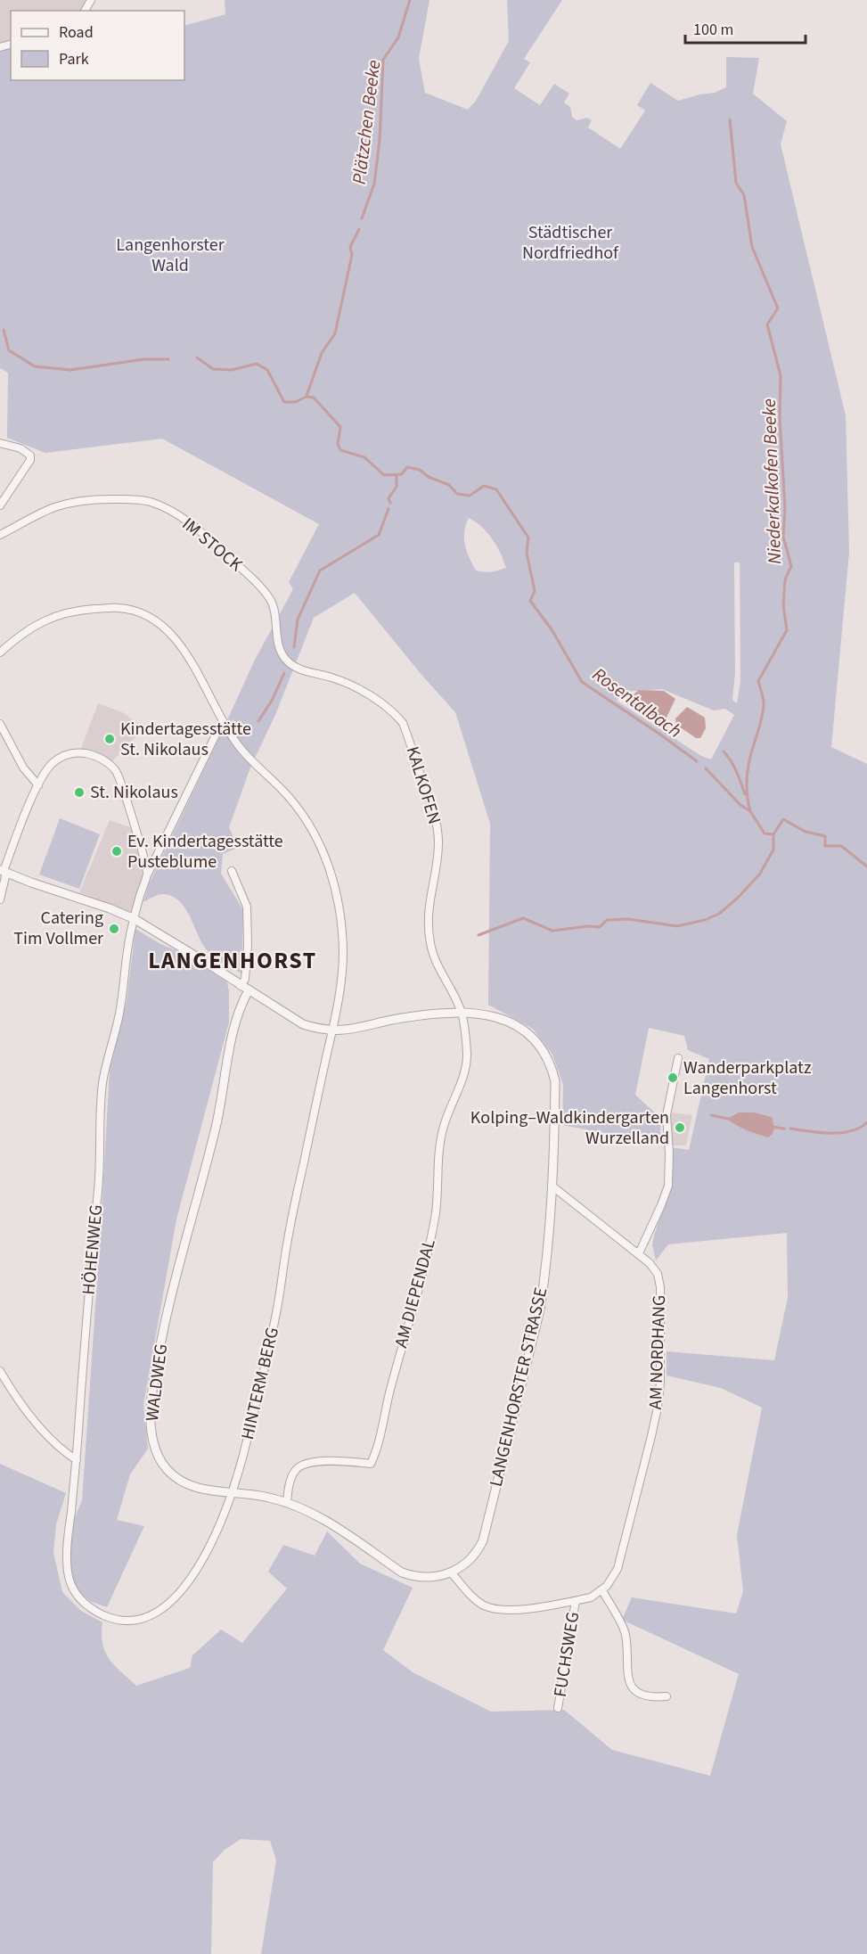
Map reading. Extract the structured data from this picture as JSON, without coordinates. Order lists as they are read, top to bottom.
{
  "streets": {
    "street": [
      "IM STOCK",
      "KALKOFEN",
      "HÖHENWEG",
      "AM DIEPENDAL",
      "AM NORDHANG",
      "WALDWEG",
      "HINTERM BERG",
      "LANGENHORSTER STRASSE",
      "FUCHSWEG"
    ]
  },
  "crossings": [
    ["IM STOCK", "KALKOFEN"],
    ["KALKOFEN", "AM DIEPENDAL"],
    ["KALKOFEN", "LANGENHORSTER STRASSE"],
    ["HÖHENWEG", "HINTERM BERG"],
    ["HÖHENWEG", "LANGENHORSTER STRASSE"],
    ["AM DIEPENDAL", "WALDWEG"],
    ["AM DIEPENDAL", "LANGENHORSTER STRASSE"],
    ["AM NORDHANG", "LANGENHORSTER STRASSE"],
    ["WALDWEG", "HINTERM BERG"],
    ["WALDWEG", "LANGENHORSTER STRASSE"],
    ["HINTERM BERG", "LANGENHORSTER STRASSE"]
  ],
  "districts": ["LANGENHORST"],
  "water": ["Plätzchen Beeke", "Niederkalkofen Beeke", "Rosentalbach"],
  "parks": ["Städtischer Nordfriedhof", "Langenhorster Wald"],
  "places": [
    "Kindertagesstätte St. Nikolaus",
    "St. Nikolaus",
    "Ev. Kindertagesstätte Pusteblume",
    "Catering Tim Vollmer",
    "Wanderparkplatz Langenhorst",
    "Kolping–Waldkindergarten Wurzelland"
  ],
  "legend": ["Road", "Park"],
  "scale_bar": "100 m"
}
